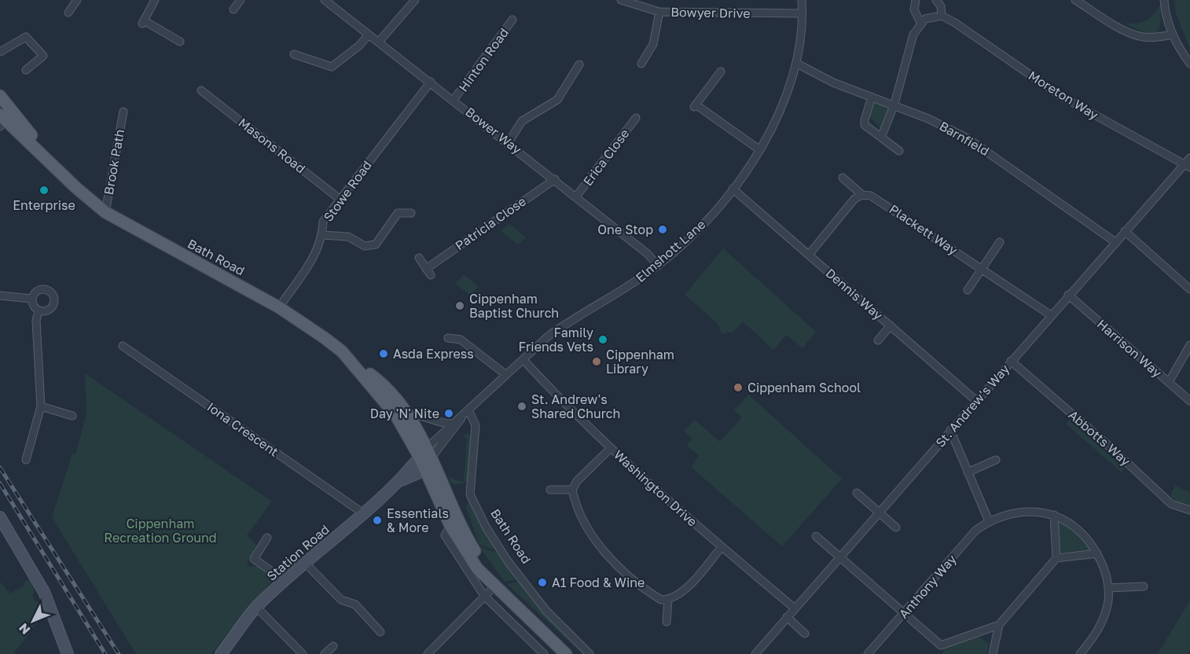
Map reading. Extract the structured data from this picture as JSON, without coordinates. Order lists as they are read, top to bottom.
{
  "streets": {
    "main road": ["Bath Road"],
    "street": [
      "Bowyer Drive",
      "Hinton Road",
      "Moreton Way",
      "Bower Way",
      "Barnfield",
      "Masons Road",
      "Erica Close",
      "Brook Path",
      "Stowe Road",
      "Patricia Close",
      "Plackett Way",
      "Elmshott Lane",
      "Dennis Way",
      "Harrison Way",
      "St. Andrew's Way",
      "Iona Crescent",
      "Abbotts Way",
      "Washington Drive",
      "Station Road",
      "Anthony Way"
    ]
  },
  "crossings": [
    ["Bowyer Drive", "Elmshott Lane"],
    ["Hinton Road", "Bower Way"],
    ["Moreton Way", "St. Andrew's Way"],
    ["Bower Way", "Erica Close"],
    ["Bower Way", "Stowe Road"],
    ["Bower Way", "Patricia Close"],
    ["Bower Way", "Elmshott Lane"],
    ["Barnfield", "Elmshott Lane"],
    ["Barnfield", "St. Andrew's Way"],
    ["Masons Road", "Stowe Road"],
    ["Brook Path", "Bath Road"],
    ["Stowe Road", "Bath Road"],
    ["Plackett Way", "St. Andrew's Way"],
    ["Elmshott Lane", "Bath Road"],
    ["Elmshott Lane", "Dennis Way"],
    ["Elmshott Lane", "Washington Drive"],
    ["Elmshott Lane", "Station Road"],
    ["Bath Road", "Station Road"],
    ["Dennis Way", "St. Andrew's Way"],
    ["Harrison Way", "St. Andrew's Way"],
    ["St. Andrew's Way", "Abbotts Way"],
    ["St. Andrew's Way", "Washington Drive"],
    ["Iona Crescent", "Station Road"]
  ],
  "parks": ["Cippenham Recreation Ground"],
  "places": [
    "Enterprise",
    "One Stop",
    "Cippenham Baptist Church",
    "Family Friends Vets",
    "Asda Express",
    "Cippenham Library",
    "Cippenham School",
    "St. Andrew's Shared Church",
    "Day 'N' Nite",
    "Essentials & More",
    "A1 Food & Wine"
  ],
  "north": "bottom left"
}
